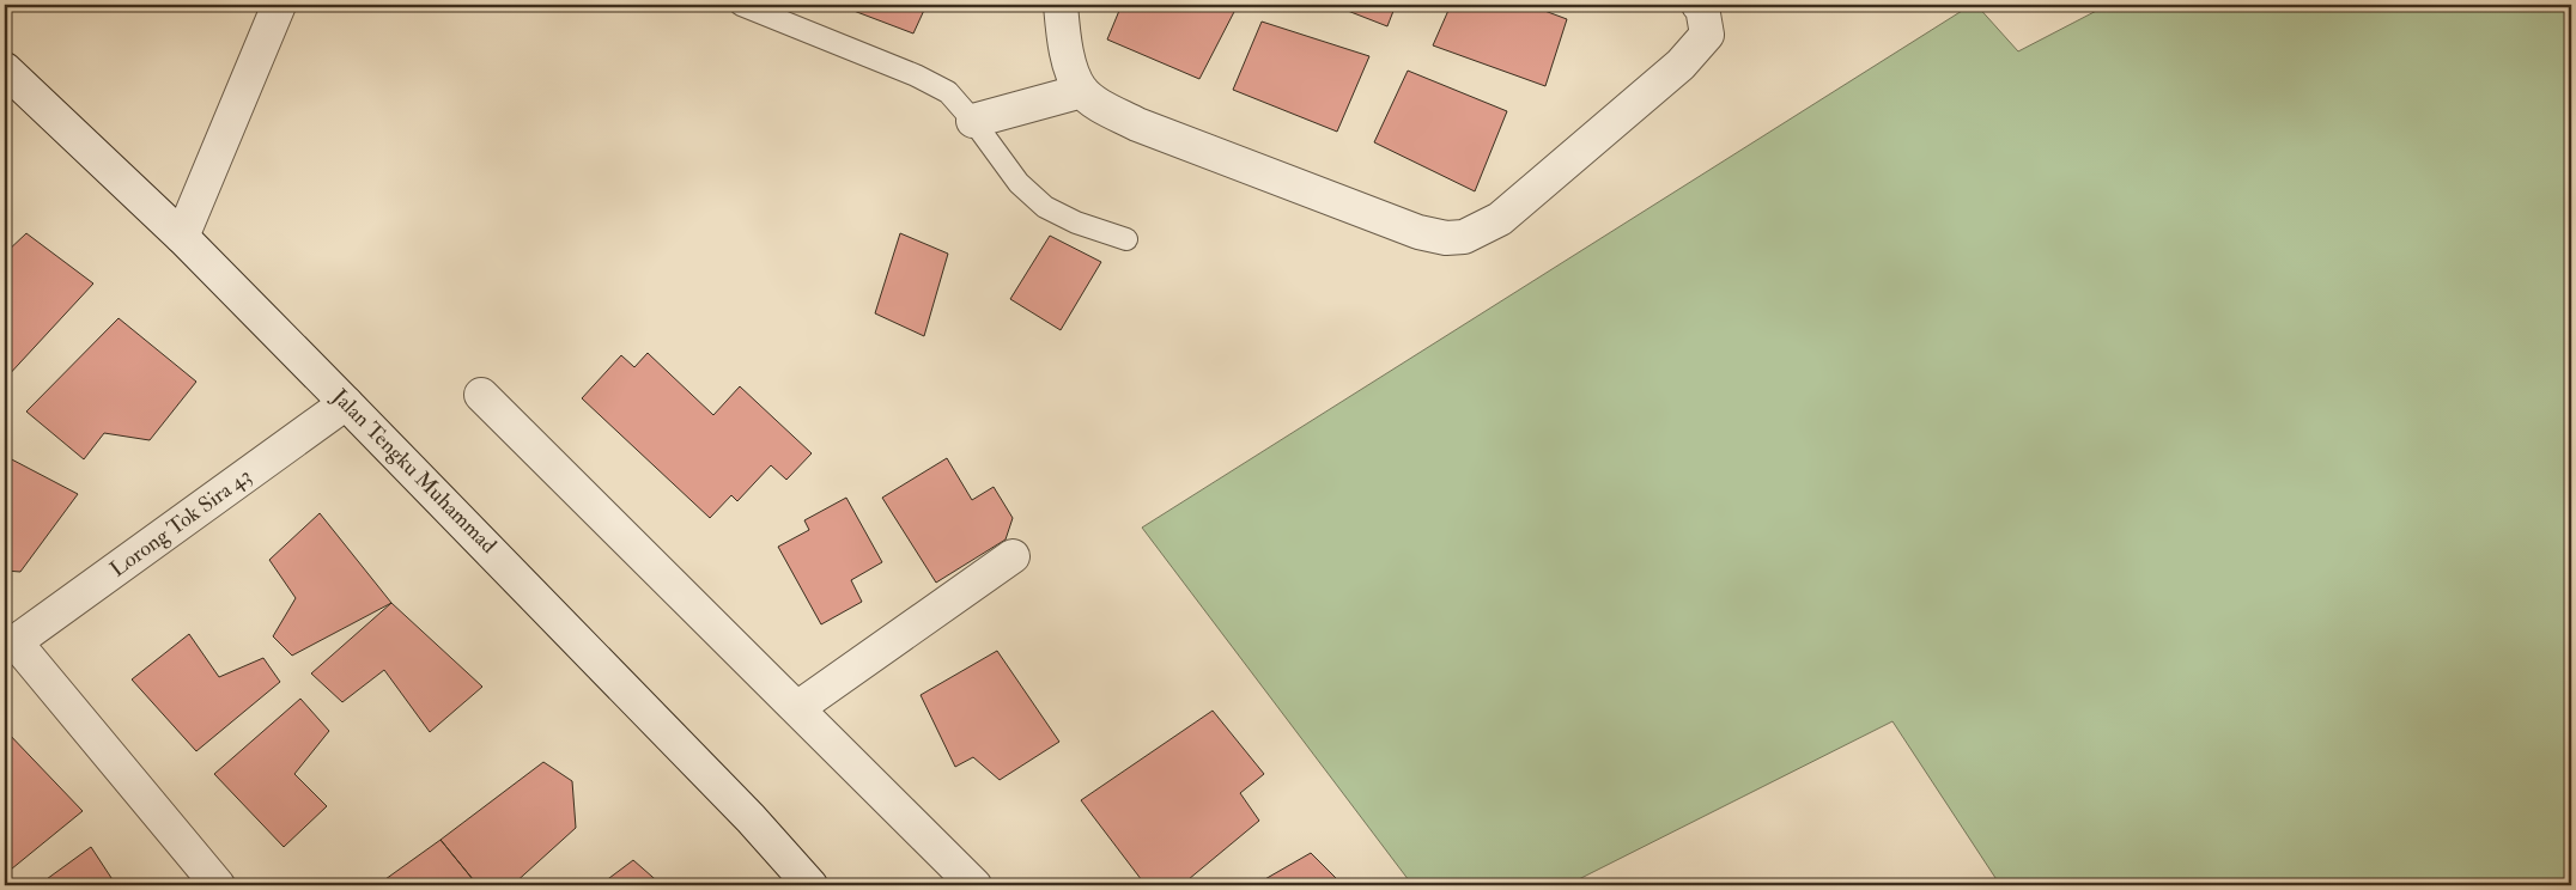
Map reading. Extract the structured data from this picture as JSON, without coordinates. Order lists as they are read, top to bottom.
{
  "streets": {
    "street": ["Jalan Tengku Muhammad", "Lorong Tok Sira 43"]
  },
  "crossings": [
    ["Jalan Tengku Muhammad", "Lorong Tok Sira 43"]
  ]
}
